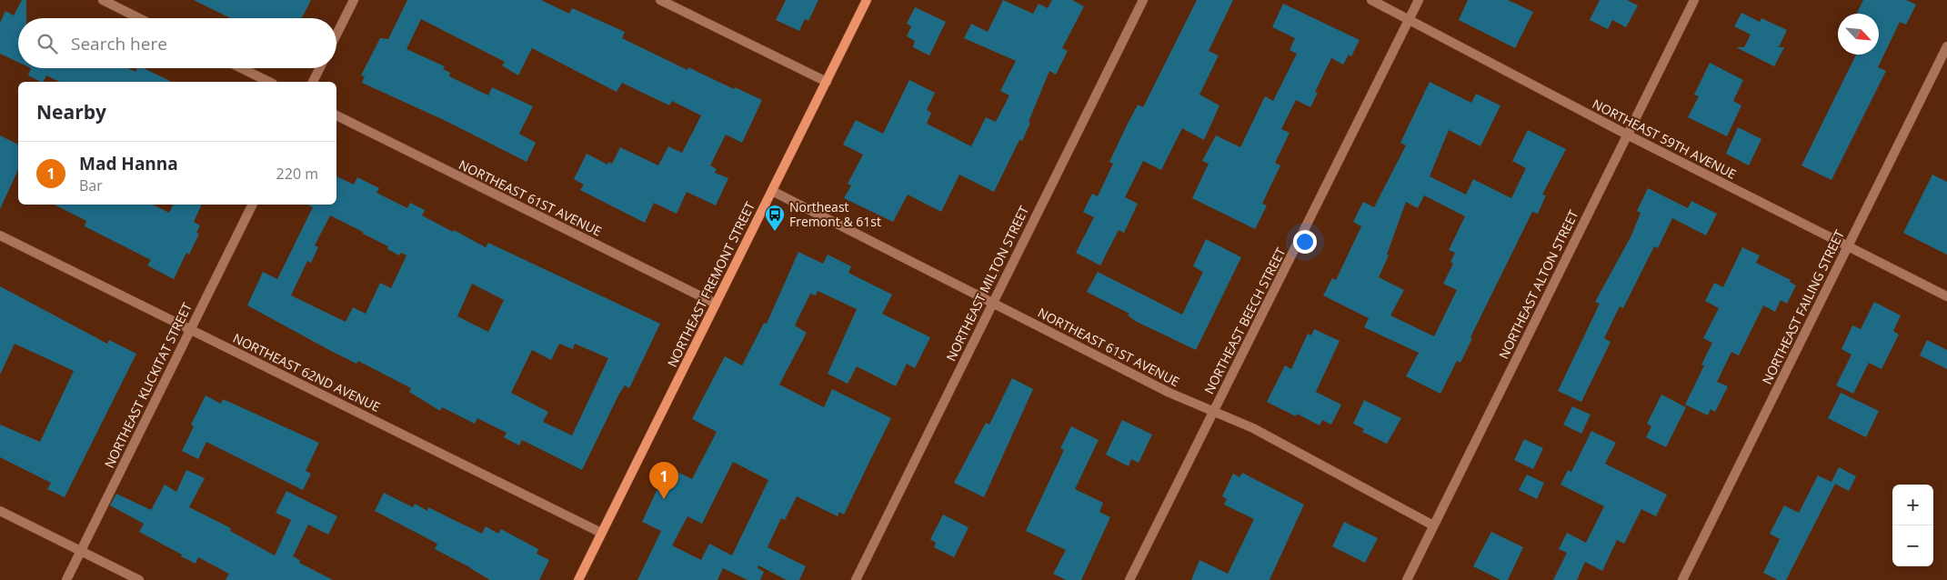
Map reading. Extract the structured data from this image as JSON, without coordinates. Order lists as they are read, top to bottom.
{
  "streets": {
    "main road": ["NORTHEAST FREMONT STREET"],
    "street": [
      "NORTHEAST 59TH AVENUE",
      "NORTHEAST 61ST AVENUE",
      "NORTHEAST MILTON STREET",
      "NORTHEAST ALTON STREET",
      "NORTHEAST FAILING STREET",
      "NORTHEAST BEECH STREET",
      "NORTHEAST 62ND AVENUE",
      "NORTHEAST KLICKITAT STREET"
    ]
  },
  "crossings": [
    ["NORTHEAST 59TH AVENUE", "NORTHEAST ALTON STREET"],
    ["NORTHEAST 59TH AVENUE", "NORTHEAST FAILING STREET"],
    ["NORTHEAST 59TH AVENUE", "NORTHEAST BEECH STREET"],
    ["NORTHEAST 61ST AVENUE", "NORTHEAST MILTON STREET"],
    ["NORTHEAST 61ST AVENUE", "NORTHEAST FREMONT STREET"],
    ["NORTHEAST 61ST AVENUE", "NORTHEAST ALTON STREET"],
    ["NORTHEAST 61ST AVENUE", "NORTHEAST BEECH STREET"],
    ["NORTHEAST FREMONT STREET", "NORTHEAST 62ND AVENUE"],
    ["NORTHEAST 62ND AVENUE", "NORTHEAST KLICKITAT STREET"]
  ],
  "places": {
    "bus stop": ["Northeast Fremont & 61st"]
  },
  "north": "bottom right",
  "page": {
    "search": "Search here",
    "heading": "Nearby",
    "list": [
      {
        "mark": "1",
        "name": "Mad Hanna",
        "note": "Bar",
        "value": "220 m"
      }
    ],
    "pins": "1",
    "map_buttons": ["+", "−"]
  }
}
